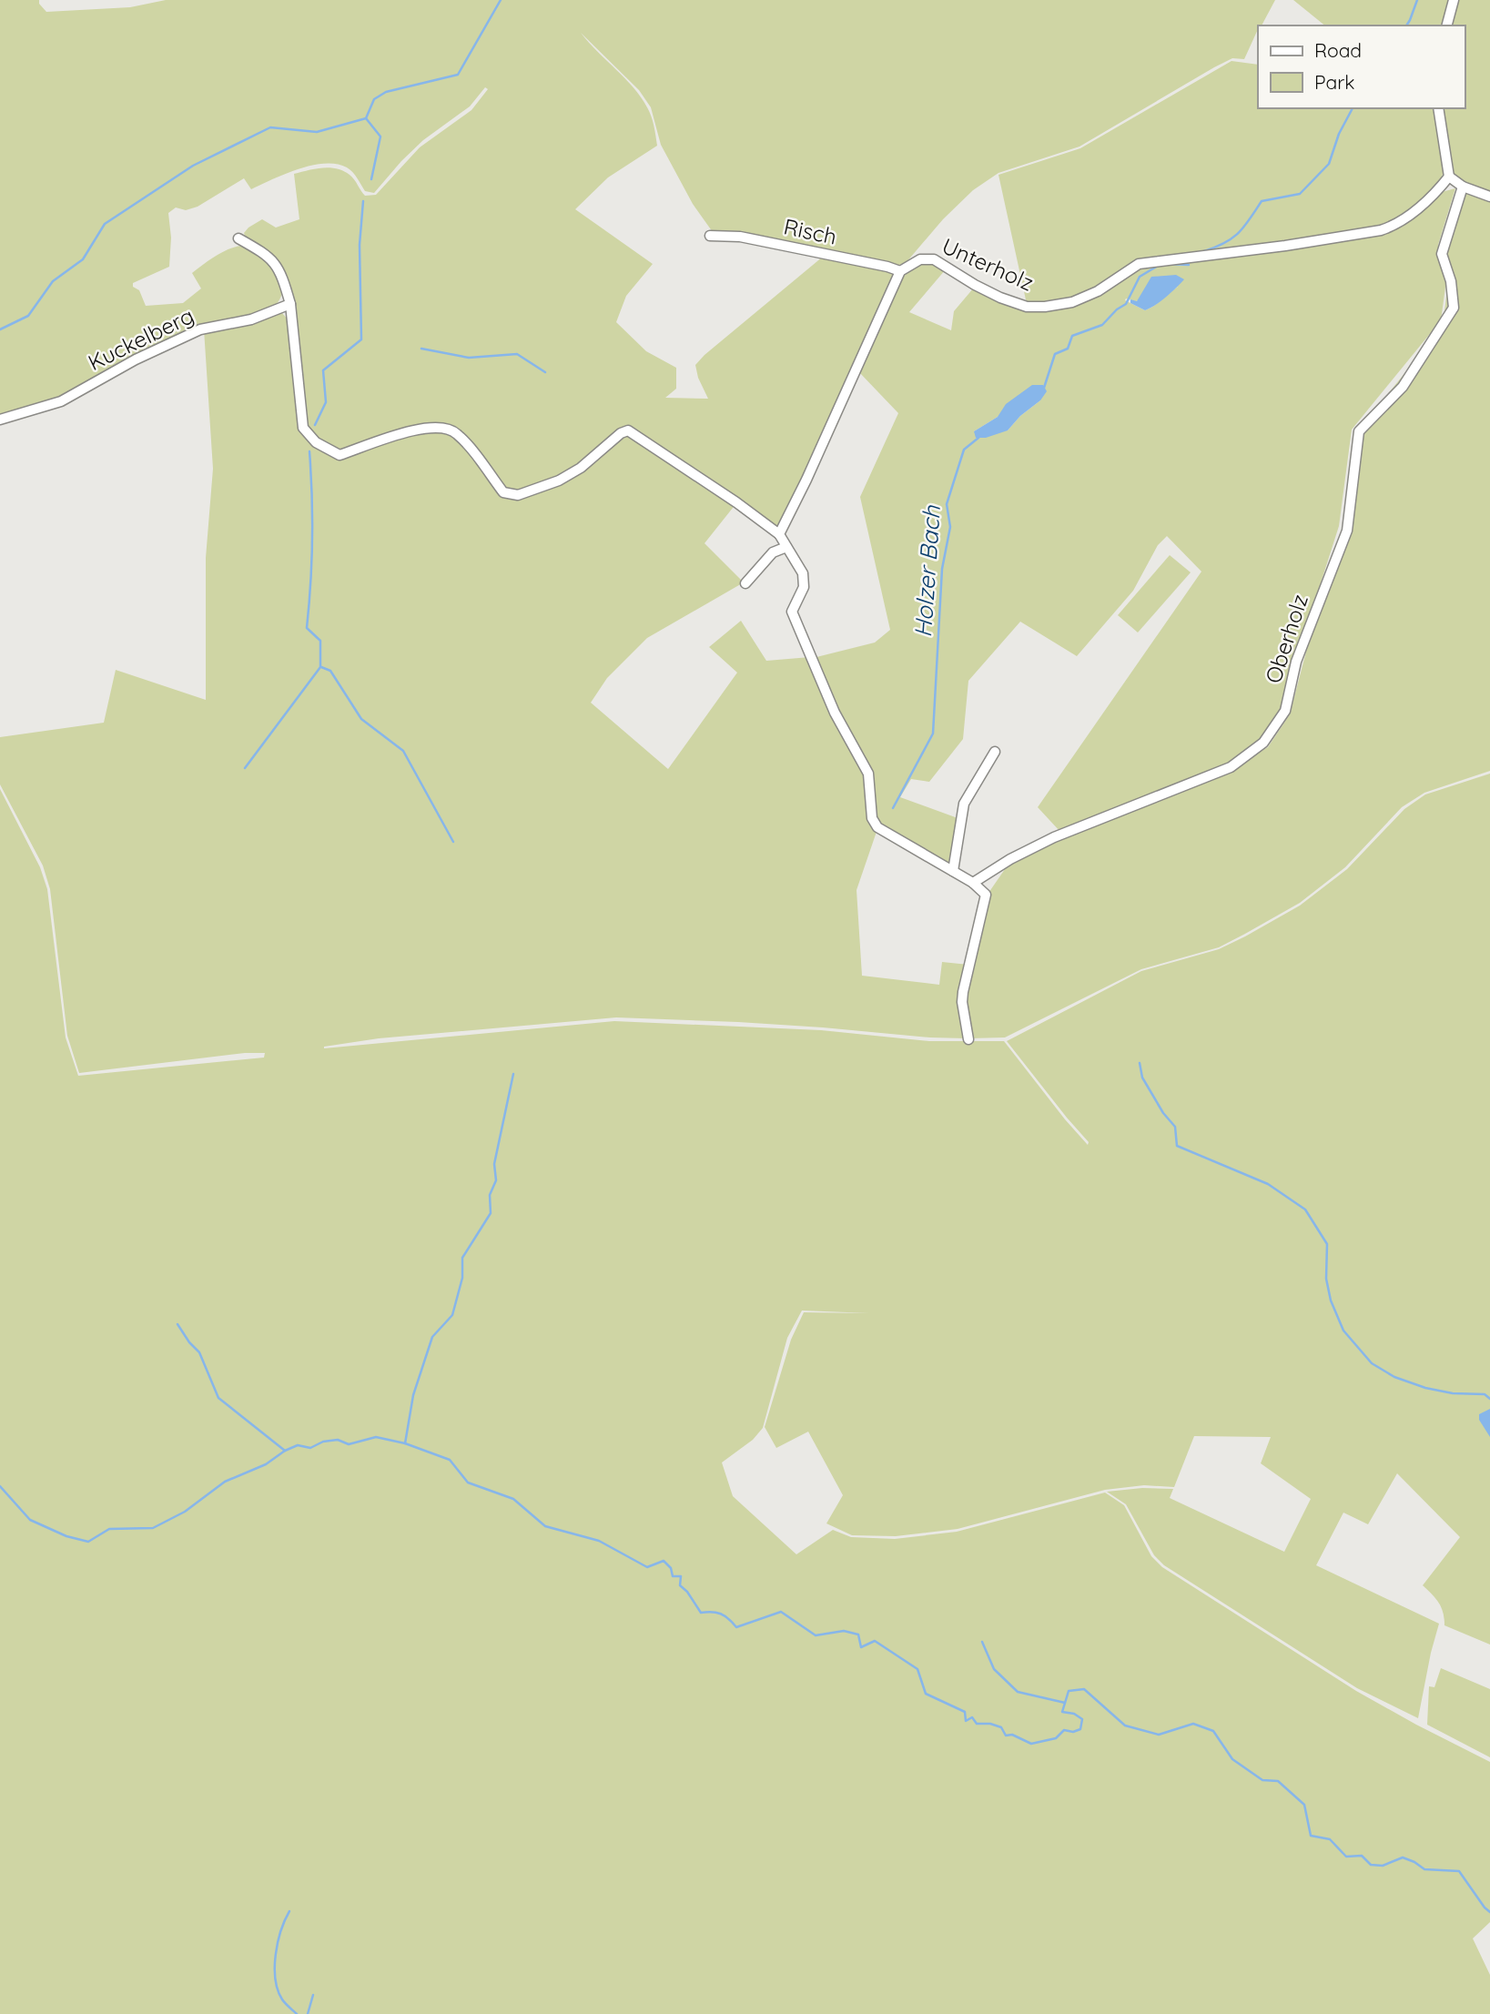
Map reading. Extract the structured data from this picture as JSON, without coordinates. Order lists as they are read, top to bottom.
{
  "streets": {
    "street": [
      "Risch",
      "Unterholz",
      "Kuckelberg",
      "Oberholz"
    ]
  },
  "crossings": [
    ["Risch", "Unterholz"]
  ],
  "water": ["Holzer Bach"],
  "legend": ["Road", "Park"]
}
